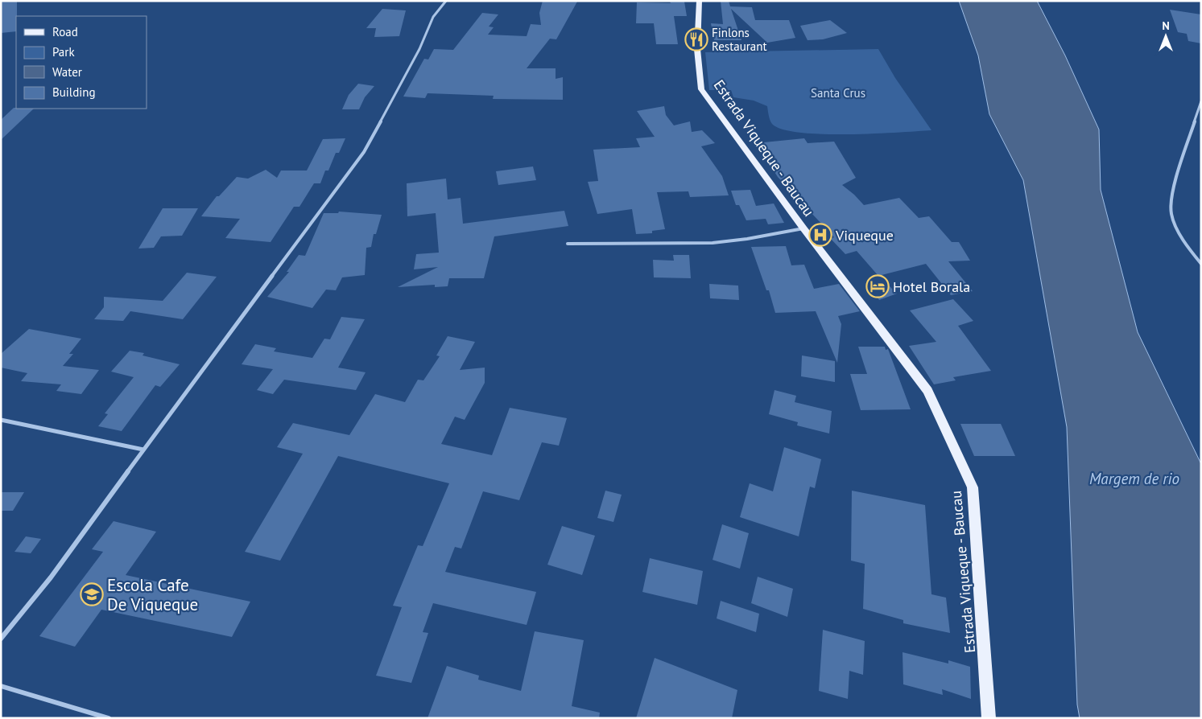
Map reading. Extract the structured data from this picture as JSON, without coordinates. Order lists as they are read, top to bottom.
{
  "streets": {
    "main road": ["Estrada Viqueque - Baucau"]
  },
  "water": ["Margem de rio"],
  "parks": ["Santa Crus"],
  "places": {
    "restaurant": ["Finlons Restaurant"],
    "hospital": ["Viqueque"],
    "hotel": ["Hotel Borala"],
    "school or university": ["Escola Cafe De Viqueque"]
  },
  "legend": [
    "Road",
    "Park",
    "Water",
    "Building"
  ],
  "north": "top"
}
